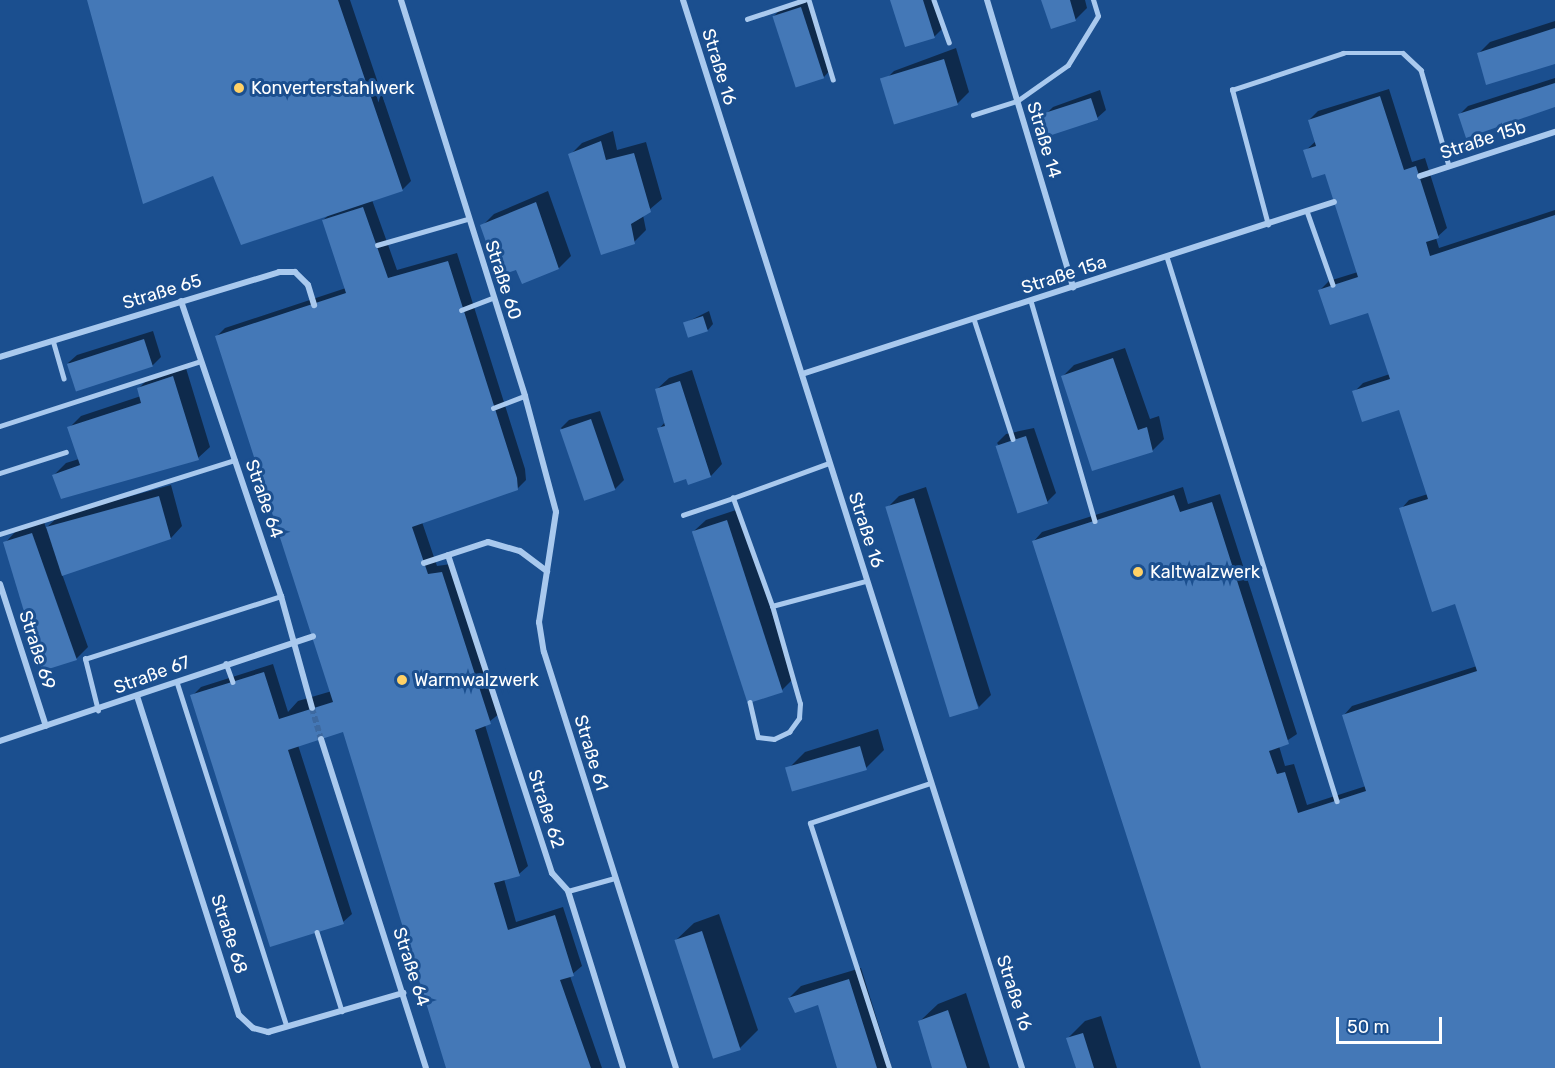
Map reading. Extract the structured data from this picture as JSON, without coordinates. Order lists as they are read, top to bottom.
{
  "streets": {
    "street": [
      "Straße 16",
      "Straße 14",
      "Straße 15b",
      "Straße 15a",
      "Straße 60",
      "Straße 65",
      "Straße 64",
      "Straße 69",
      "Straße 67",
      "Straße 61",
      "Straße 62",
      "Straße 68"
    ]
  },
  "crossings": [
    ["Straße 16", "Straße 15a"],
    ["Straße 14", "Straße 15a"],
    ["Straße 60", "Straße 61"],
    ["Straße 65", "Straße 64"],
    ["Straße 64", "Straße 67"],
    ["Straße 64", "Straße 68"],
    ["Straße 69", "Straße 67"],
    ["Straße 67", "Straße 68"]
  ],
  "places": ["Konverterstahlwerk", "Kaltwalzwerk", "Warmwalzwerk"],
  "scale_bar": "50 m"
}
